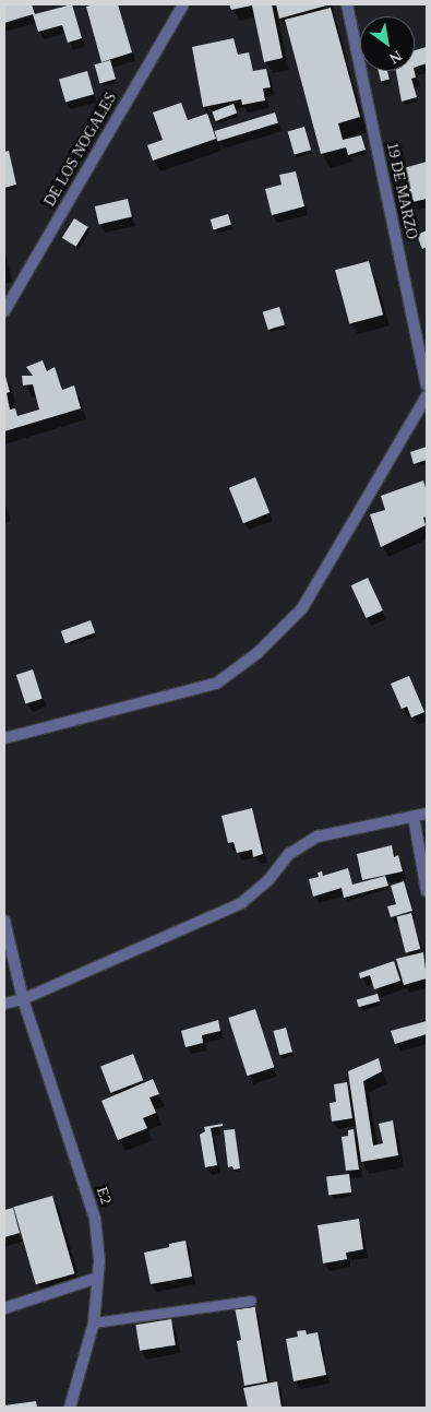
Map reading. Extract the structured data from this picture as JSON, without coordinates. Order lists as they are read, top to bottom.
{
  "streets": {
    "street": ["DE LOS NOGALES", "19 DE MARZO", "E2"]
  },
  "north": "bottom right"
}
